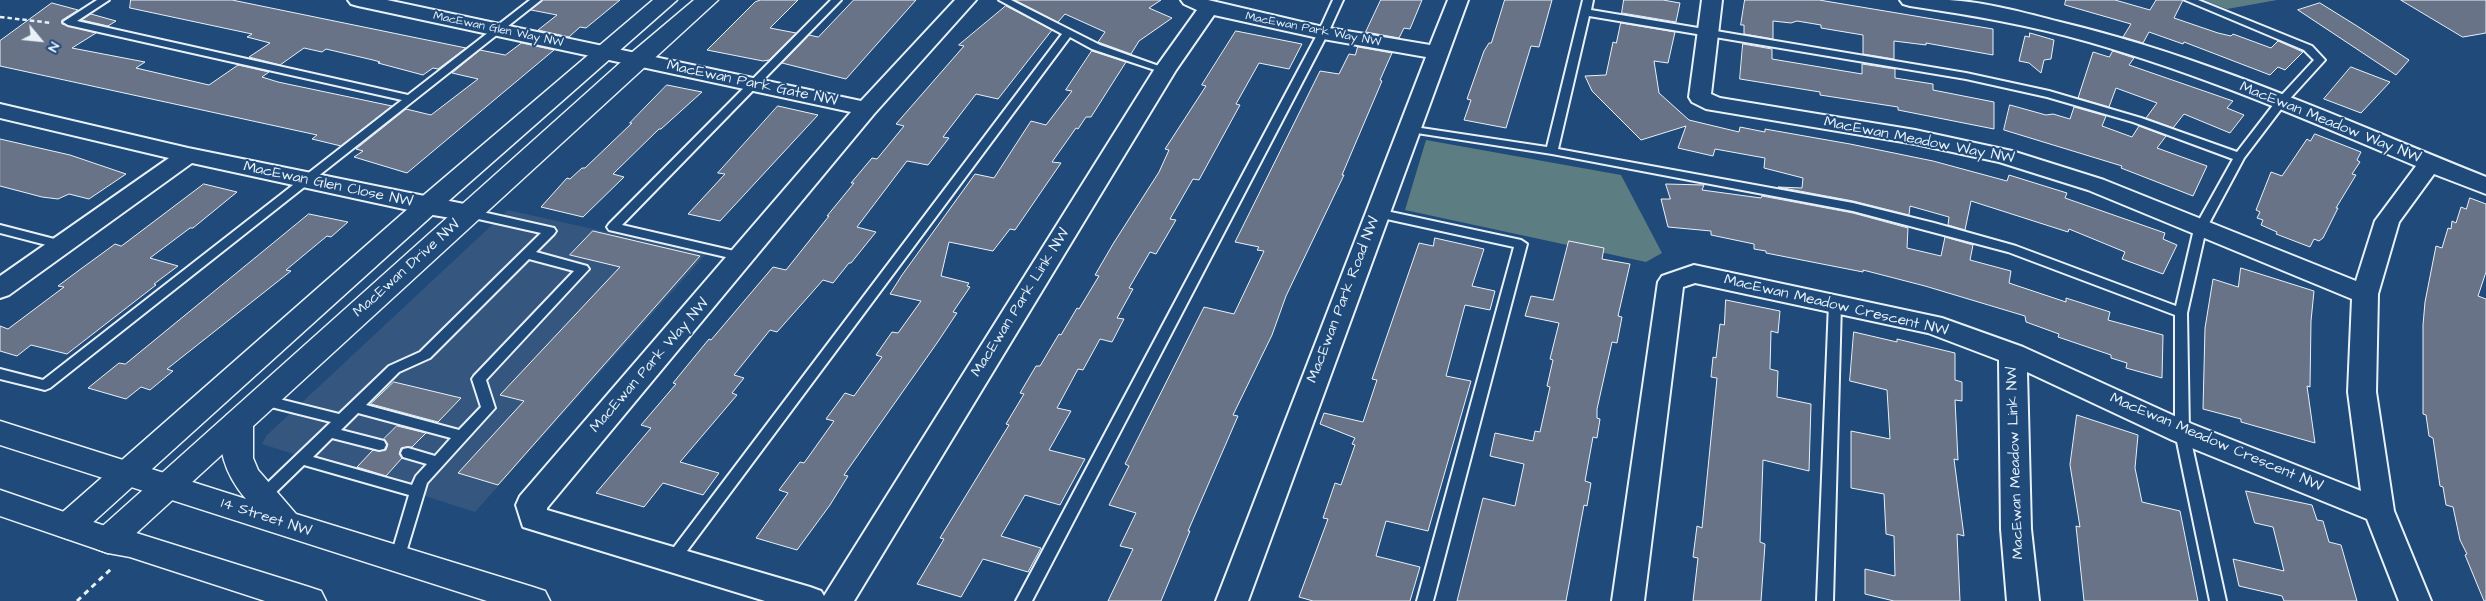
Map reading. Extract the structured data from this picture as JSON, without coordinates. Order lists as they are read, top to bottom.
{
  "streets": {
    "street": [
      "MacEwan Glen Way NW",
      "MacEwan Park Way NW",
      "MacEwan Park Gate NW",
      "MacEwan Meadow Way NW",
      "MacEwan Glen Close NW",
      "MacEwan Drive NW",
      "MacEwan Park Road NW",
      "MacEwan Park Link NW",
      "MacEwan Meadow Crescent NW",
      "MacEwan Meadow Link NW",
      "14 Street NW"
    ]
  },
  "crossings": [
    ["MacEwan Glen Way NW", "MacEwan Park Gate NW"],
    ["MacEwan Glen Way NW", "MacEwan Drive NW"],
    ["MacEwan Park Way NW", "MacEwan Park Gate NW"],
    ["MacEwan Park Way NW", "MacEwan Park Road NW"],
    ["MacEwan Park Way NW", "MacEwan Park Link NW"],
    ["MacEwan Park Gate NW", "MacEwan Drive NW"],
    ["MacEwan Glen Close NW", "MacEwan Drive NW"],
    ["MacEwan Drive NW", "14 Street NW"],
    ["MacEwan Meadow Crescent NW", "MacEwan Meadow Link NW"]
  ],
  "north": "bottom right"
}
